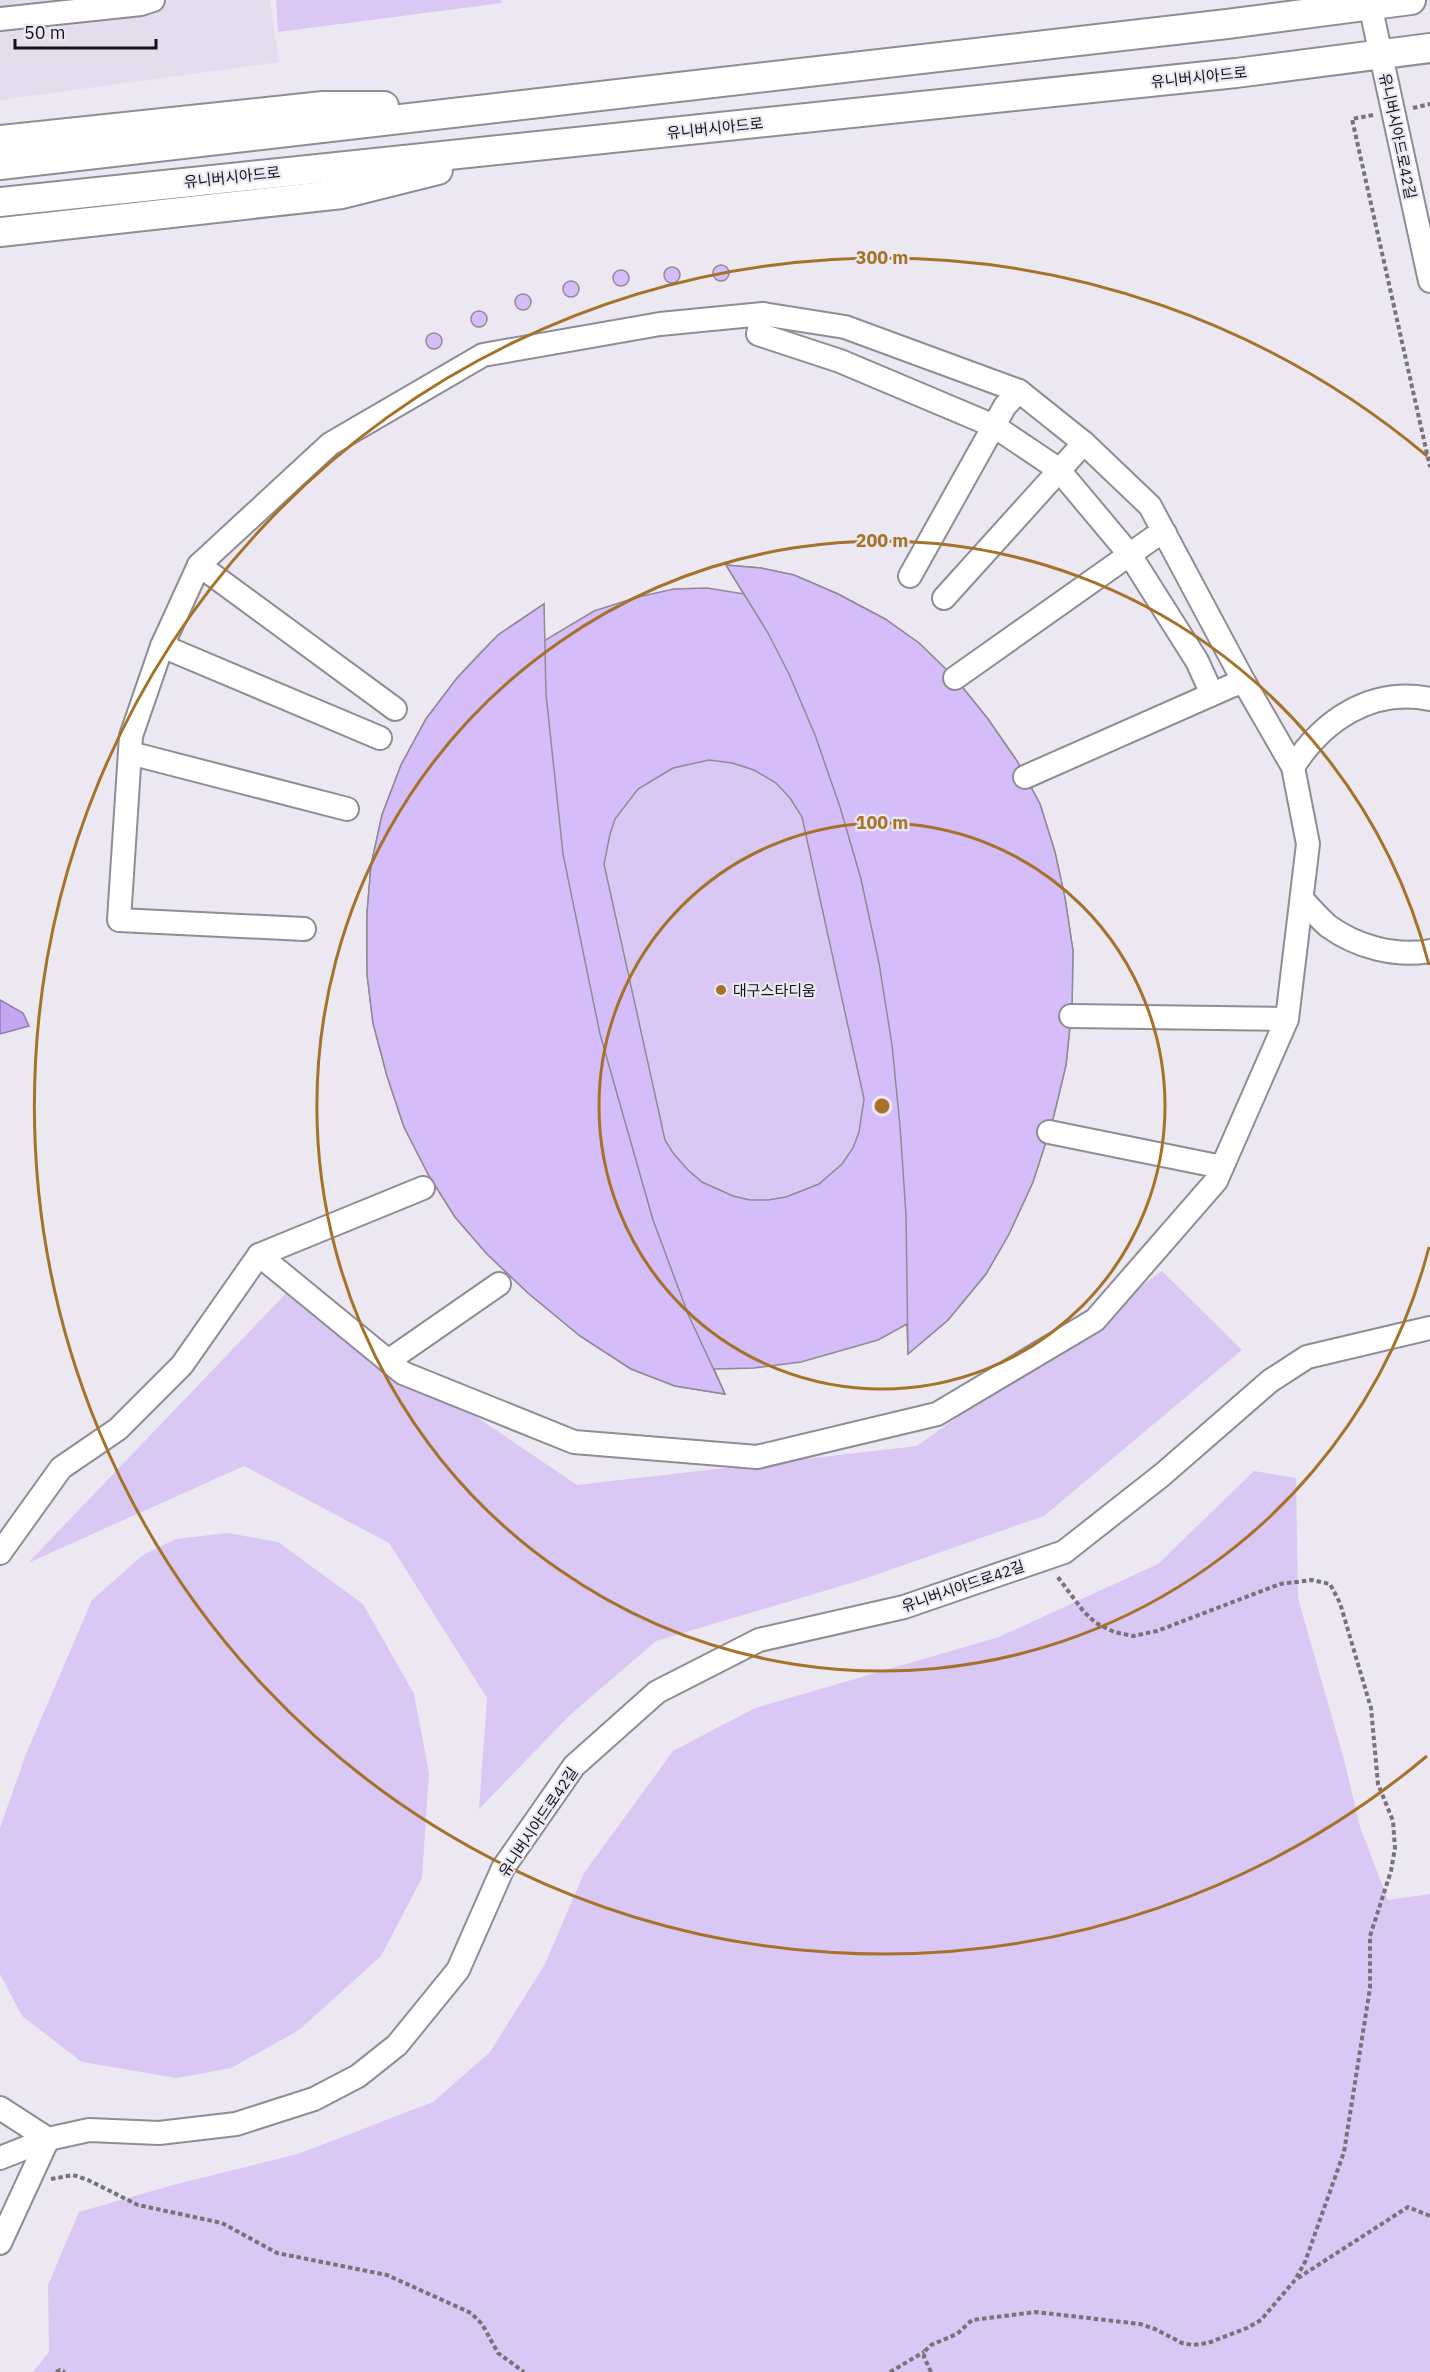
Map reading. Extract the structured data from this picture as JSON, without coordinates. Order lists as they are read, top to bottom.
{
  "streets": {
    "main road": ["유니버시아드로"],
    "street": ["유니버시아드로42길"]
  },
  "crossings": [
    ["유니버시아드로", "유니버시아드로42길"]
  ],
  "places": ["대구스타디움"],
  "scale_bar": "50 m",
  "rings": ["300 m", "200 m", "100 m"]
}
